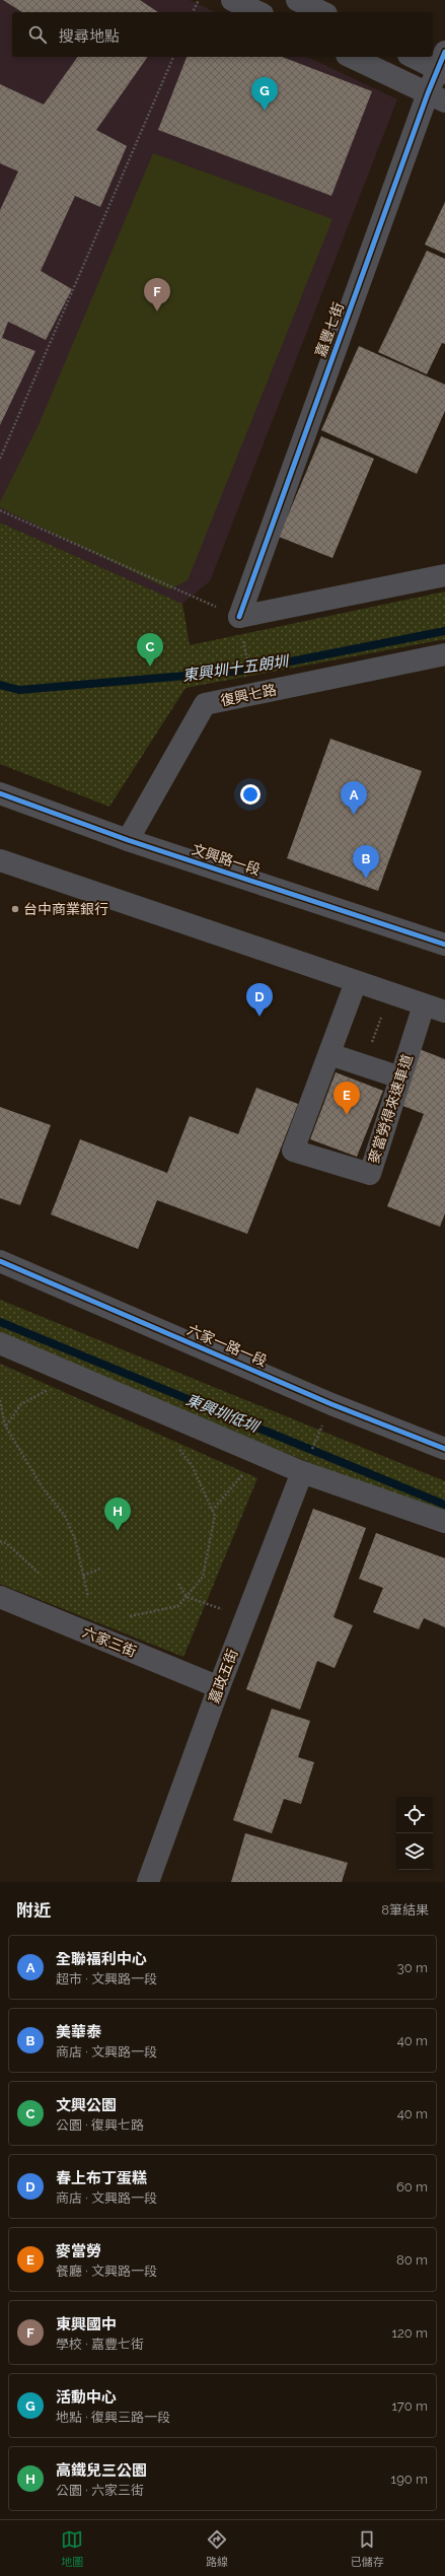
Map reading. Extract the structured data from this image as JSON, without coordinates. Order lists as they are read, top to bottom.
{
  "streets": {
    "street": [
      "嘉豐七街",
      "復興七路",
      "文興路一段",
      "麥當勞得來速車道",
      "六家一路一段",
      "六家三街",
      "嘉政五街"
    ]
  },
  "crossings": [
    ["復興七路", "文興路一段"],
    ["六家三街", "嘉政五街"]
  ],
  "water": ["東興圳十五朗圳", "東興圳低圳"],
  "places": ["台中商業銀行"],
  "page": {
    "search": "搜尋地點",
    "pins": [
      "G",
      "F",
      "C",
      "A",
      "B",
      "D",
      "E",
      "H"
    ],
    "heading": ["附近", "8筆結果"],
    "list": [
      {
        "mark": "A",
        "name": "全聯福利中心",
        "note": "超市 · 文興路一段",
        "value": "30 m"
      },
      {
        "mark": "B",
        "name": "美華泰",
        "note": "商店 · 文興路一段",
        "value": "40 m"
      },
      {
        "mark": "C",
        "name": "文興公園",
        "note": "公園 · 復興七路",
        "value": "40 m"
      },
      {
        "mark": "D",
        "name": "春上布丁蛋糕",
        "note": "商店 · 文興路一段",
        "value": "60 m"
      },
      {
        "mark": "E",
        "name": "麥當勞",
        "note": "餐廳 · 文興路一段",
        "value": "80 m"
      },
      {
        "mark": "F",
        "name": "東興國中",
        "note": "學校 · 嘉豐七街",
        "value": "120 m"
      },
      {
        "mark": "G",
        "name": "活動中心",
        "note": "地點 · 復興三路一段",
        "value": "170 m"
      },
      {
        "mark": "H",
        "name": "高鐵兒三公園",
        "note": "公園 · 六家三街",
        "value": "190 m"
      }
    ],
    "nav": ["地圖", "路線", "已儲存"]
  }
}
